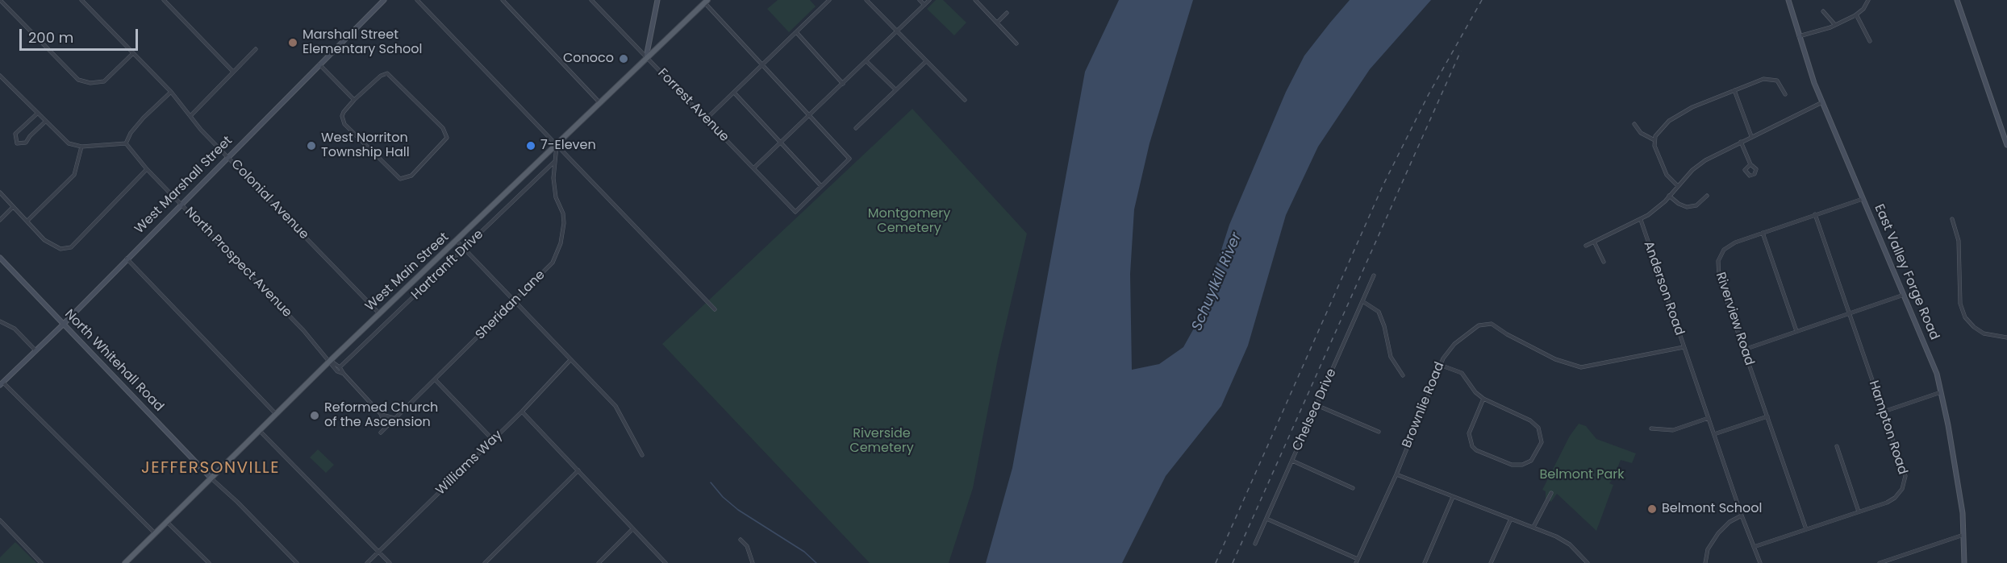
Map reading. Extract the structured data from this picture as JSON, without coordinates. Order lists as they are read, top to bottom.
{
  "streets": {
    "main road": [
      "West Marshall Street",
      "West Main Street",
      "East Valley Forge Road",
      "North Whitehall Road"
    ],
    "street": [
      "Forrest Avenue",
      "Colonial Avenue",
      "North Prospect Avenue",
      "Hartranft Drive",
      "Anderson Road",
      "Sheridan Lane",
      "Riverview Road",
      "Brownlie Road",
      "Chelsea Drive",
      "Hampton Road",
      "Williams Way"
    ]
  },
  "crossings": [
    ["Forrest Avenue", "West Main Street"],
    ["West Marshall Street", "Colonial Avenue"],
    ["West Marshall Street", "North Prospect Avenue"],
    ["West Marshall Street", "North Whitehall Road"],
    ["Colonial Avenue", "West Main Street"],
    ["North Prospect Avenue", "West Main Street"],
    ["Hartranft Drive", "Sheridan Lane"],
    ["West Main Street", "Sheridan Lane"],
    ["West Main Street", "North Whitehall Road"],
    ["East Valley Forge Road", "Riverview Road"],
    ["Anderson Road", "Brownlie Road"],
    ["Anderson Road", "Hampton Road"],
    ["Riverview Road", "Hampton Road"]
  ],
  "districts": ["JEFFERSONVILLE"],
  "water": ["Schuylkill River"],
  "parks": ["Montgomery Cemetery", "Riverside Cemetery", "Belmont Park"],
  "places": [
    "Marshall Street Elementary School",
    "Conoco",
    "West Norriton Township Hall",
    "7-Eleven",
    "Reformed Church of the Ascension",
    "Belmont School"
  ],
  "scale_bar": "200 m"
}
